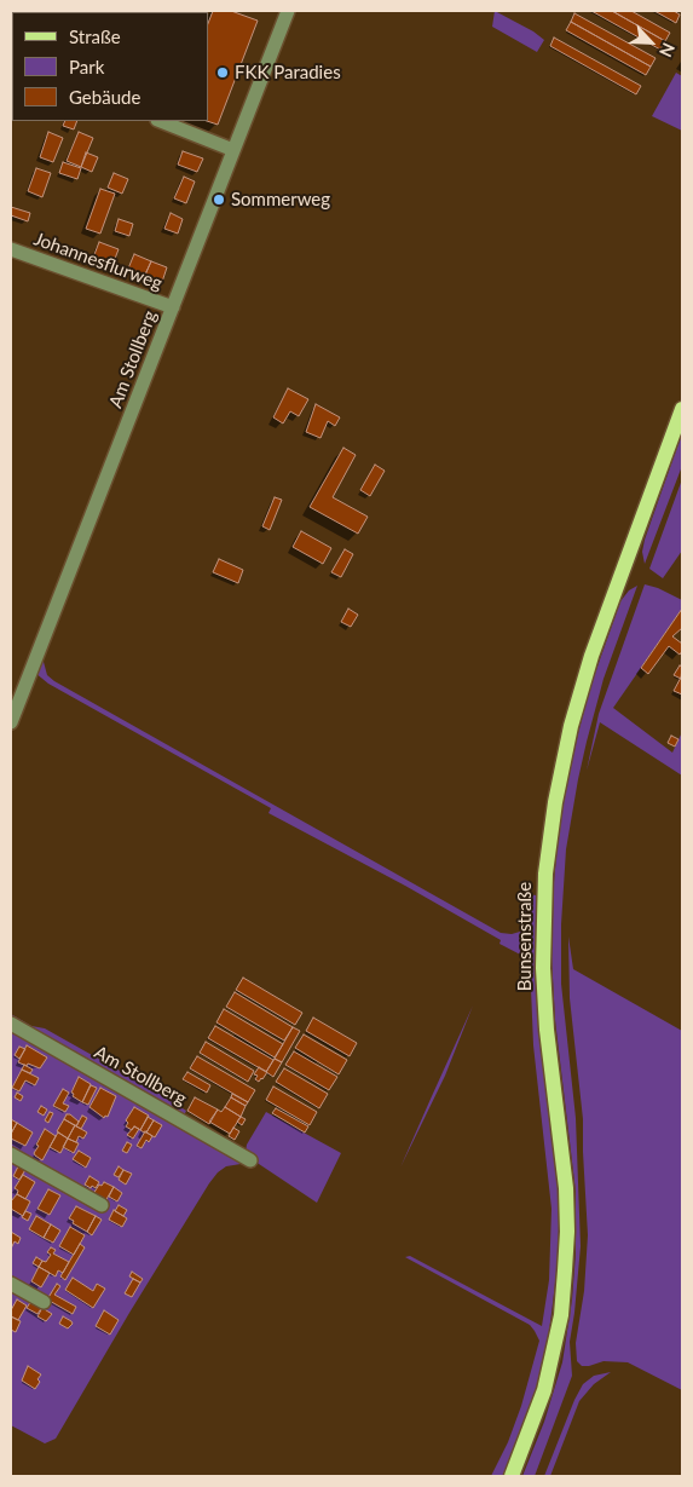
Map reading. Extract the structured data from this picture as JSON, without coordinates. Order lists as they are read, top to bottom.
{
  "streets": {
    "main road": ["Bunsenstraße"],
    "street": ["Johannesflurweg", "Am Stollberg"]
  },
  "crossings": [
    ["Johannesflurweg", "Am Stollberg"]
  ],
  "places": ["FKK Paradies", "Sommerweg"],
  "legend": ["Straße", "Park", "Gebäude"],
  "north": "bottom right"
}
